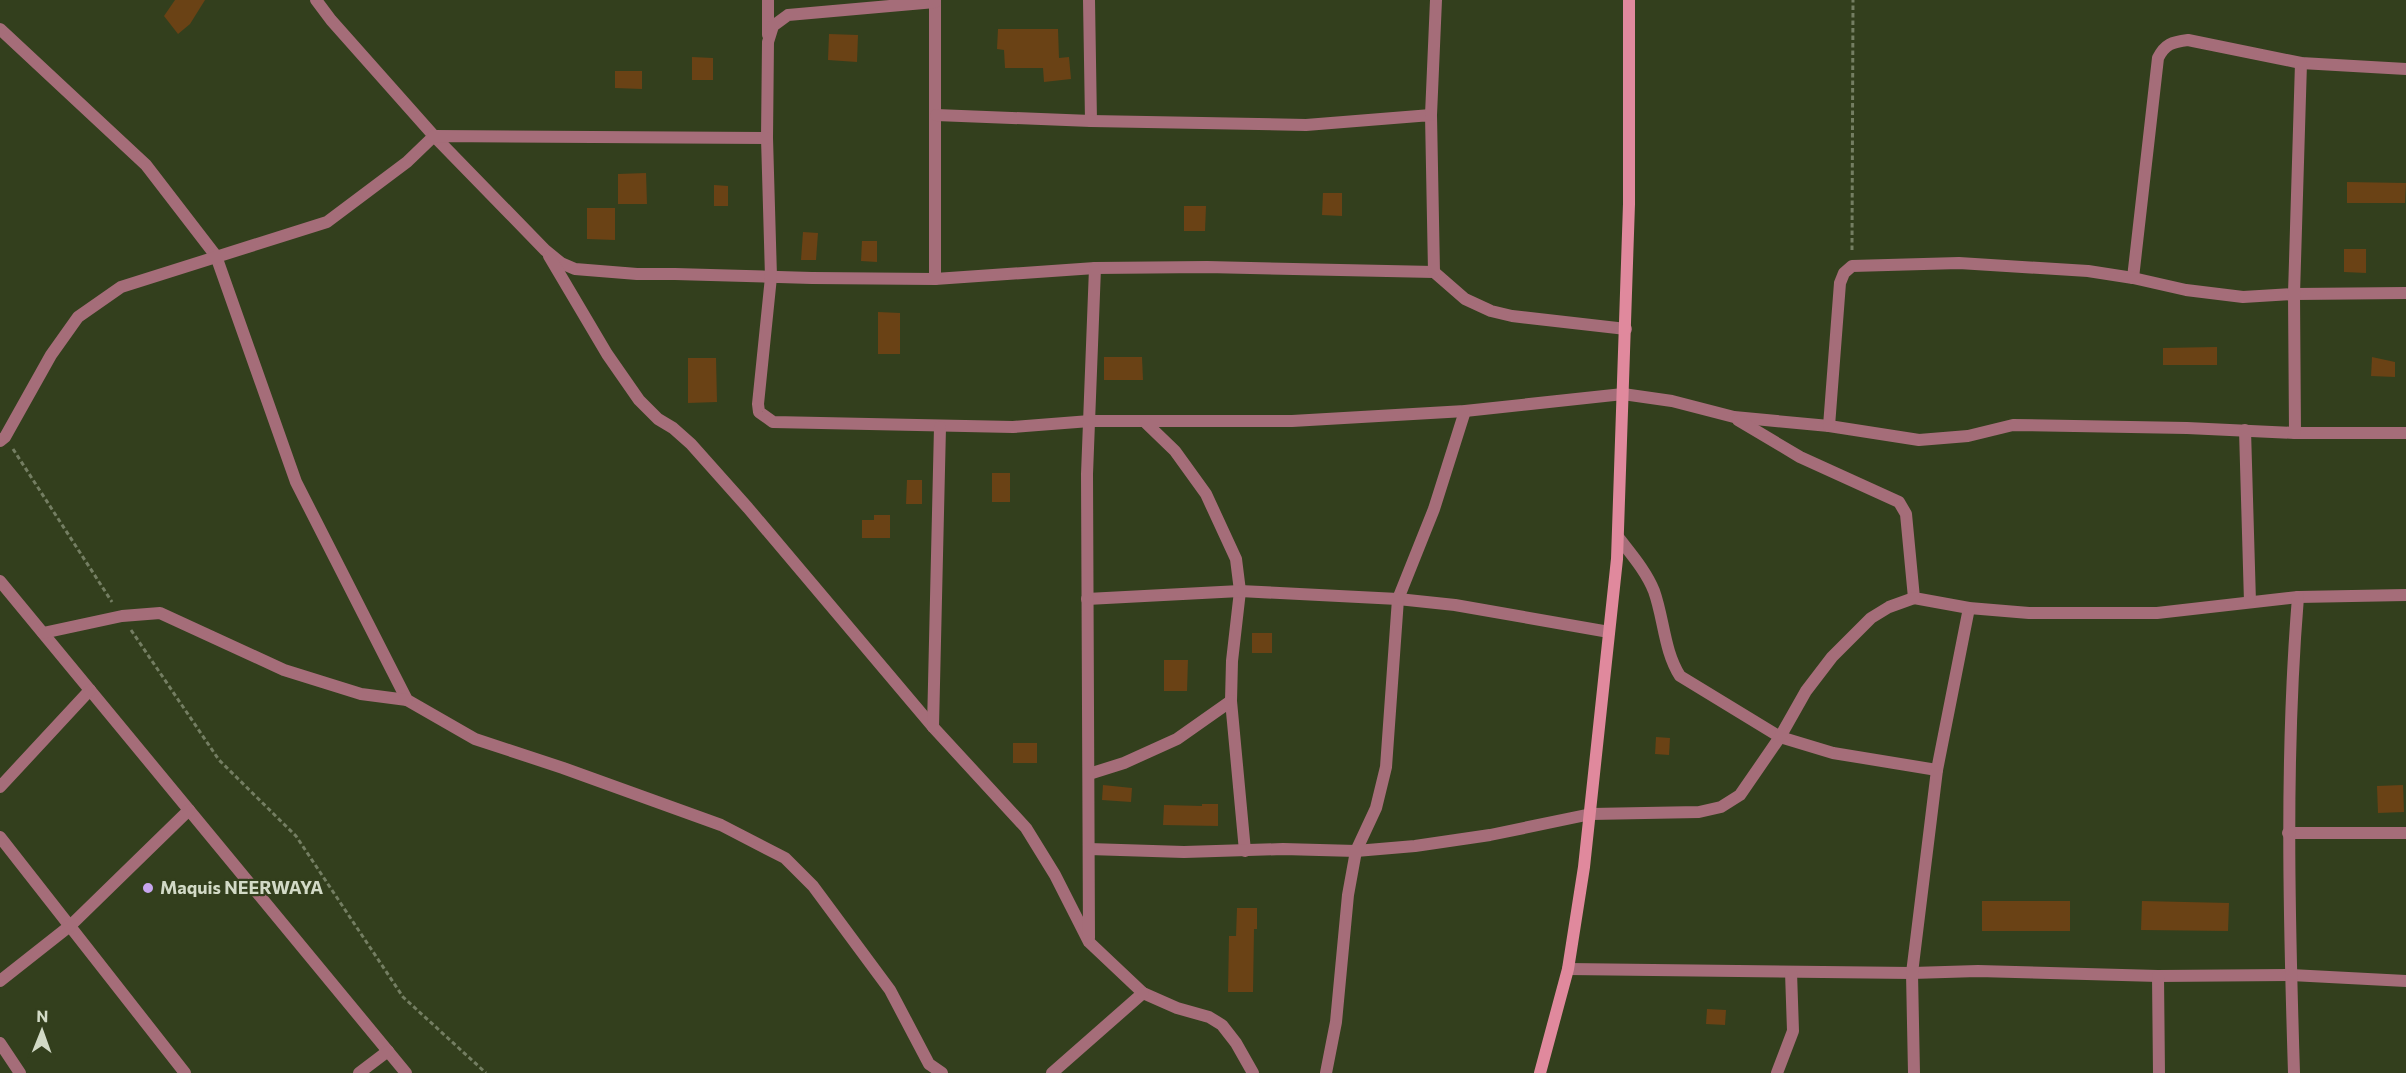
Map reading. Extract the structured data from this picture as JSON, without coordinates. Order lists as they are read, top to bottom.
{
  "places": ["Maquis NEERWAYA"],
  "north": "top"
}
